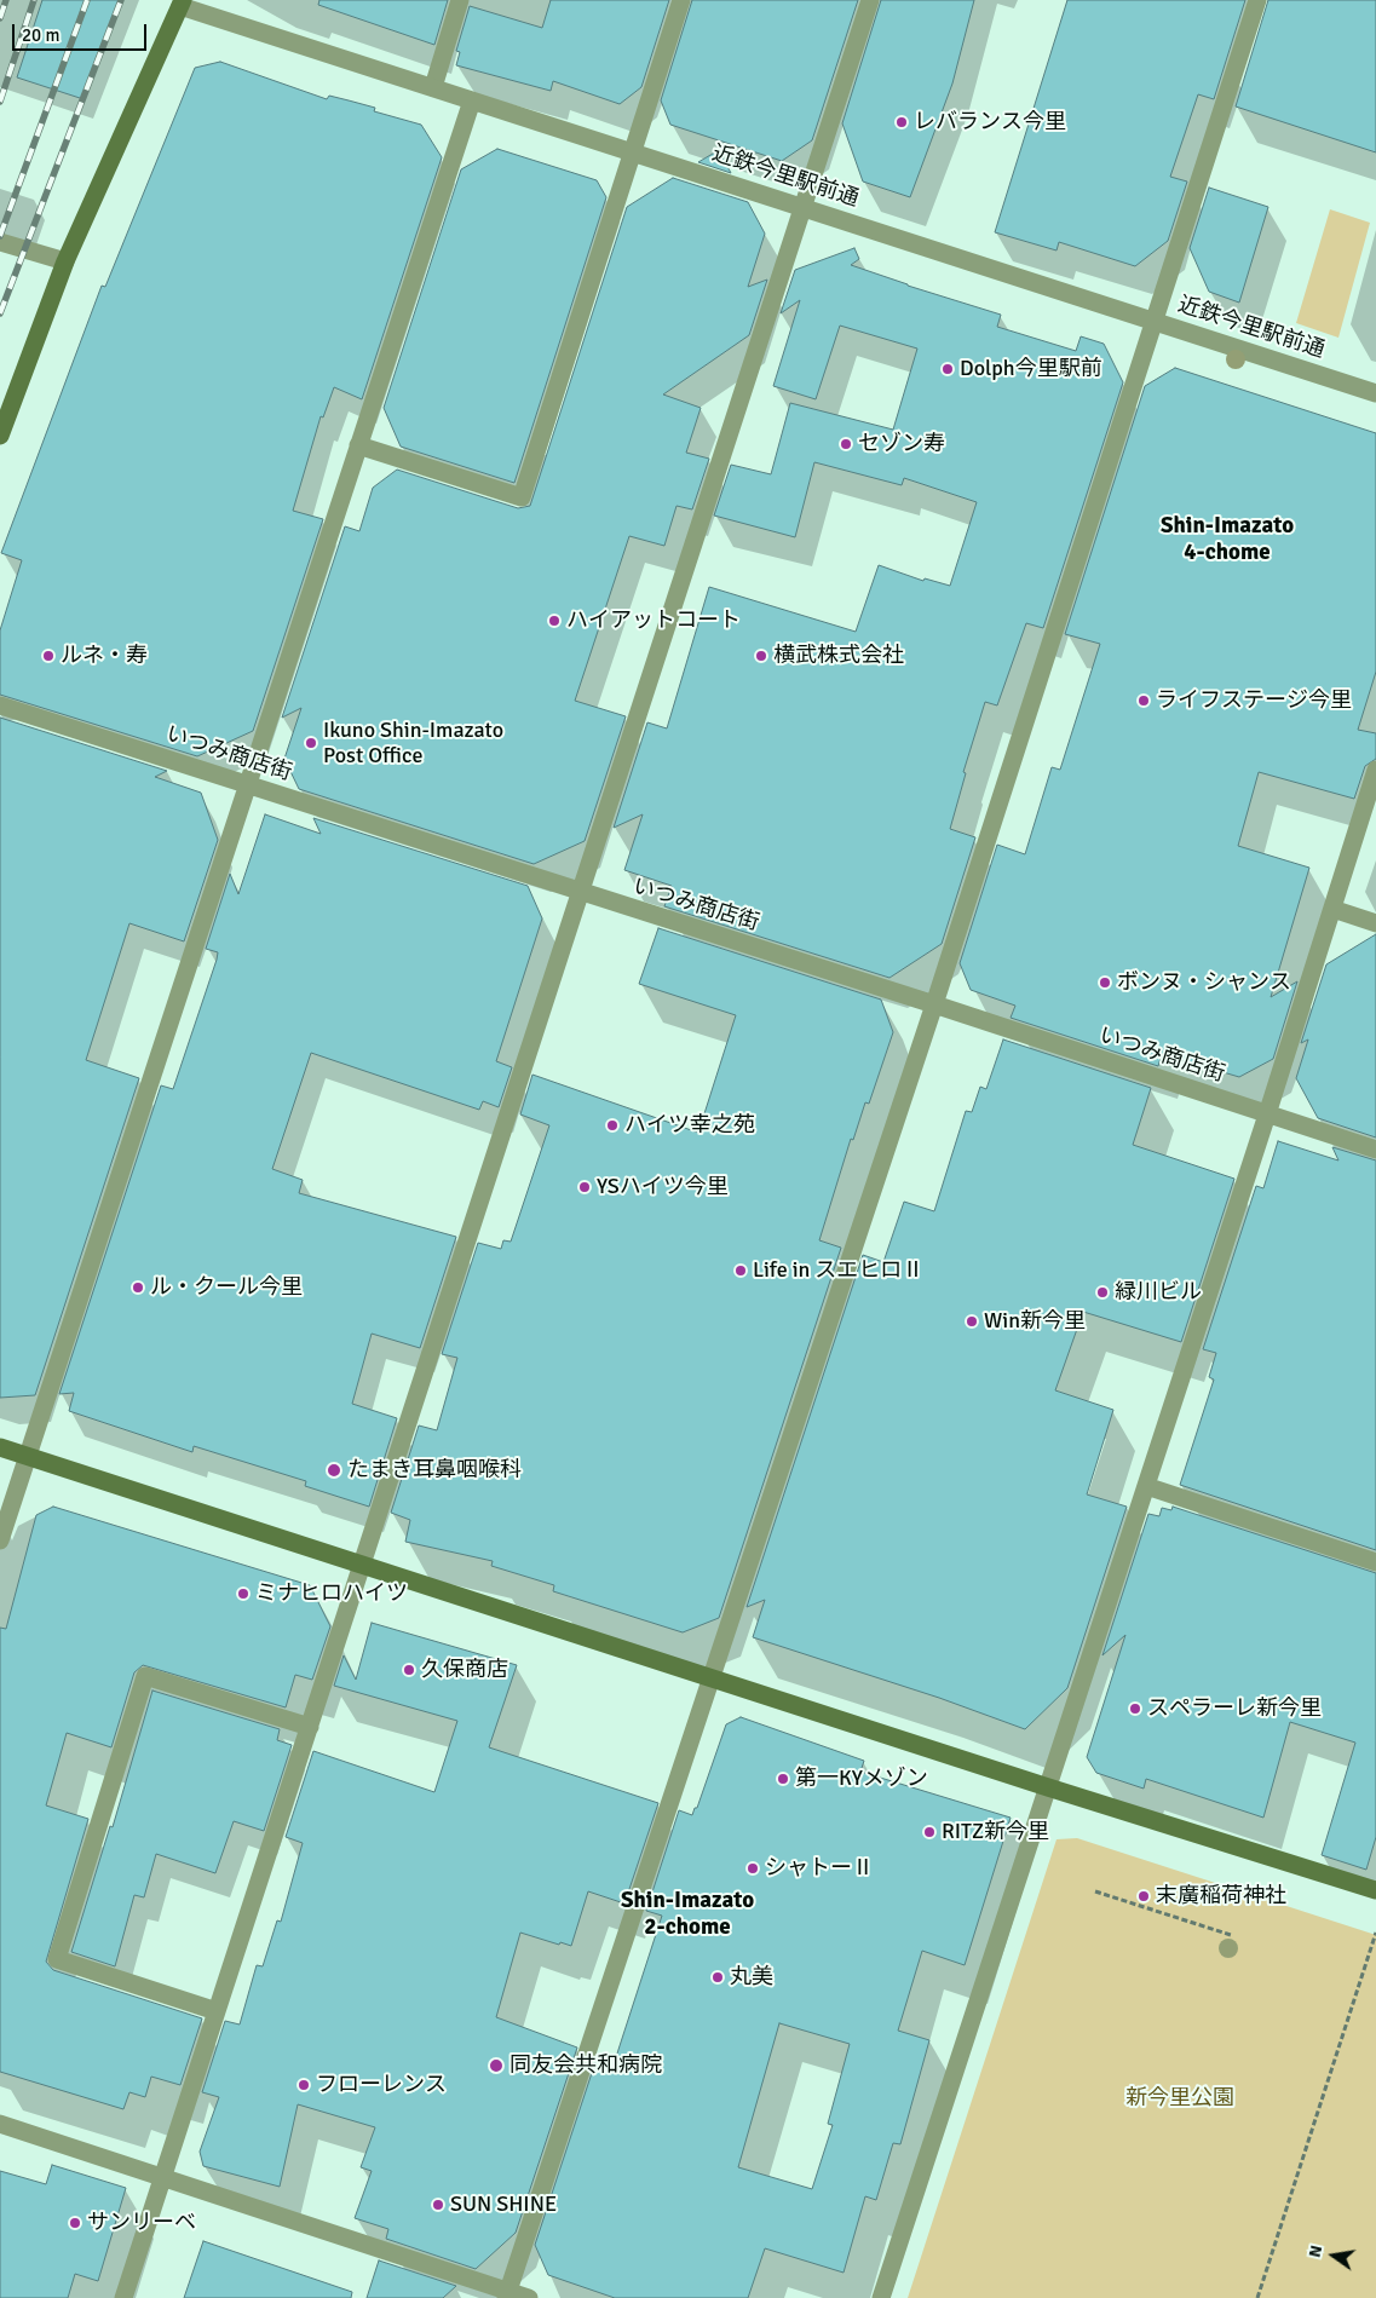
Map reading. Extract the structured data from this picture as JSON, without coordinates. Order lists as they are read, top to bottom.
{
  "streets": {
    "street": ["近鉄今里駅前通", "いつみ商店街"]
  },
  "districts": ["Shin-Imazato 4-chome", "Shin-Imazato 2-chome"],
  "parks": ["新今里公園"],
  "places": [
    "レバランス今里",
    "Dolph今里駅前",
    "セゾン寿",
    "ハイアットコート",
    "ルネ・寿",
    "横武株式会社",
    "ライフステージ今里",
    "Ikuno Shin-Imazato Post Office",
    "ボンヌ・シャンス",
    "ハイツ幸之苑",
    "YSハイツ今里",
    "Life in スエヒロⅡ",
    "ル・クール今里",
    "緑川ビル",
    "Win新今里",
    "たまき耳鼻咽喉科",
    "ミナヒロハイツ",
    "久保商店",
    "スペラーレ新今里",
    "第一KYメゾン",
    "RITZ新今里",
    "シャトーⅡ",
    "末廣稲荷神社",
    "丸美",
    "同友会共和病院",
    "フローレンス",
    "SUN SHINE",
    "サンリーベ"
  ],
  "scale_bar": "20 m",
  "north": "left"
}
